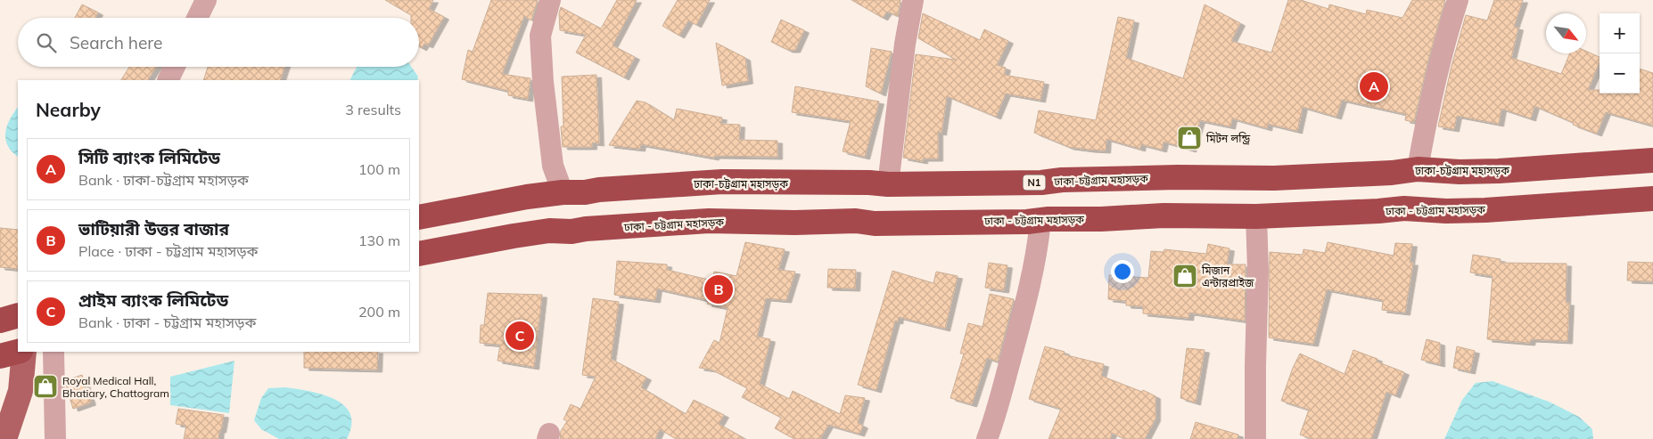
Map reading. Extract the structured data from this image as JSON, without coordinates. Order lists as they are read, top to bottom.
{
  "streets": {
    "highway": ["ঢাকা-চট্টগ্রাম মহাসড়ক", "N1", "ঢাকা - চট্টগ্রাম মহাসড়ক"]
  },
  "places": {
    "shop": ["মিটন লন্ড্রি", "মিজান এন্টারপ্রাইজ", "Royal Medical Hall, Bhatiary, Chattogram"]
  },
  "north": "bottom right",
  "page": {
    "map_buttons": ["+", "−"],
    "search": "Search here",
    "pins": ["A", "B", "C"],
    "heading": ["Nearby", "3 results"],
    "list": [
      {
        "mark": "A",
        "name": "সিটি ব্যাংক লিমিটেড",
        "note": "Bank · ঢাকা-চট্টগ্রাম মহাসড়ক",
        "value": "100 m"
      },
      {
        "mark": "B",
        "name": "ভাটিয়ারী উত্তর বাজার",
        "note": "Place · ঢাকা - চট্টগ্রাম মহাসড়ক",
        "value": "130 m"
      },
      {
        "mark": "C",
        "name": "প্রাইম ব্যাংক লিমিটেড",
        "note": "Bank · ঢাকা - চট্টগ্রাম মহাসড়ক",
        "value": "200 m"
      }
    ]
  }
}
